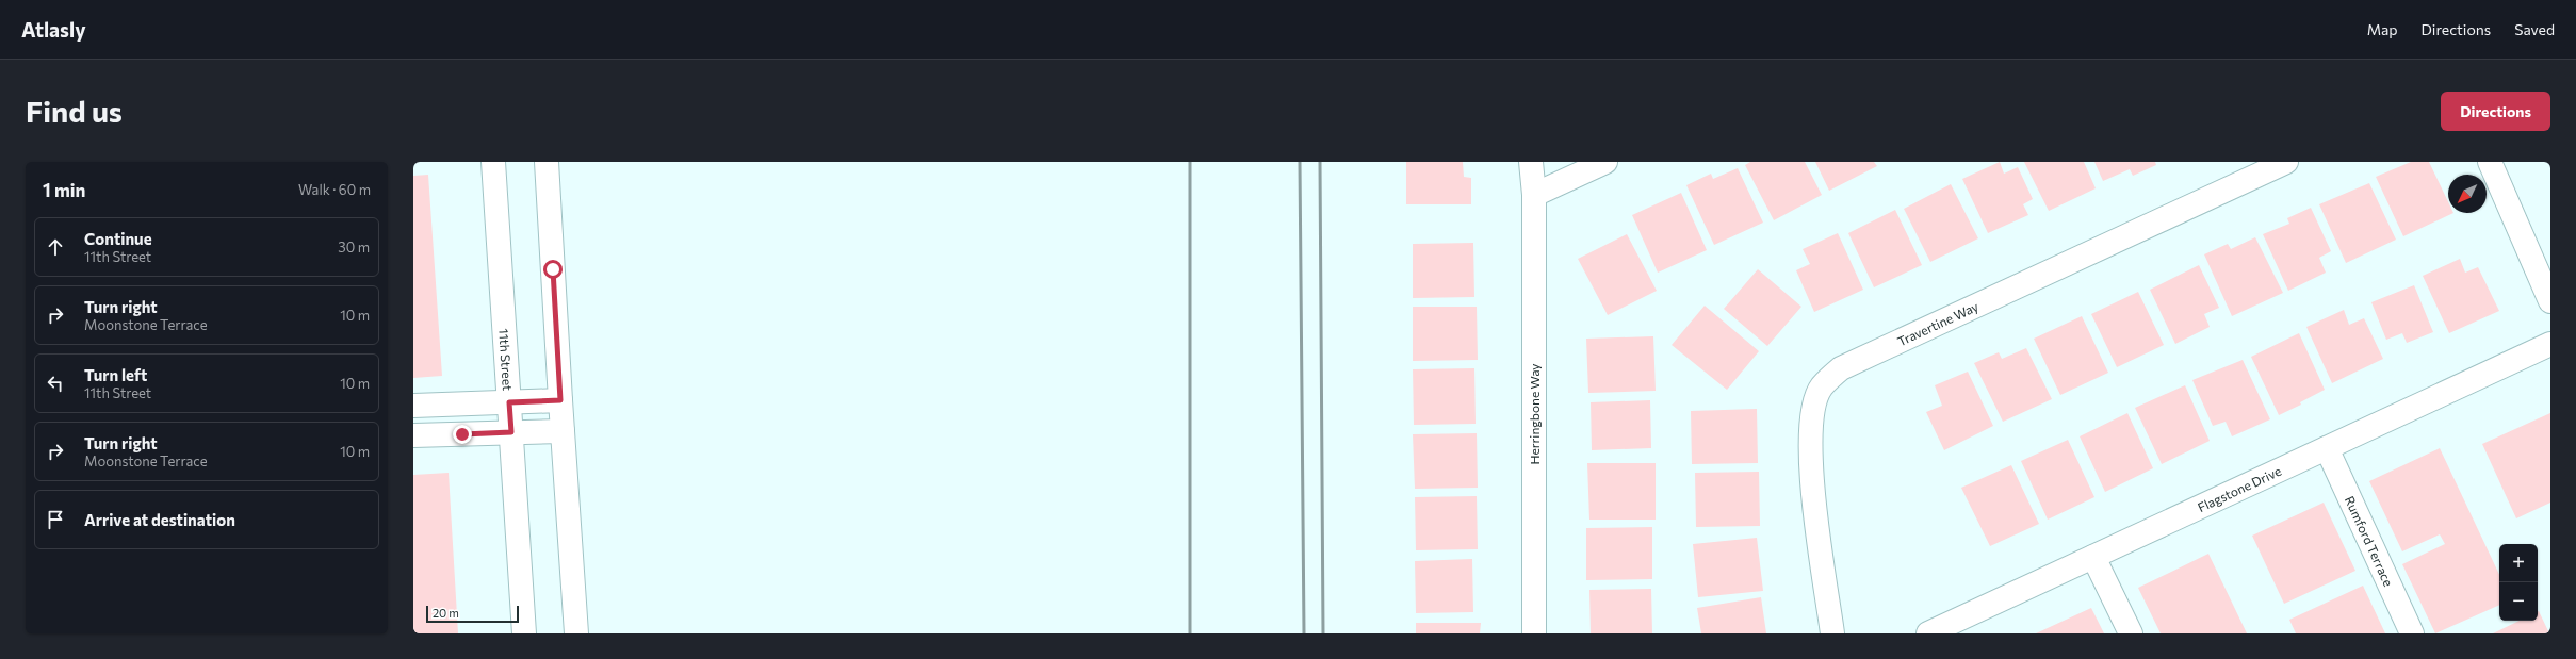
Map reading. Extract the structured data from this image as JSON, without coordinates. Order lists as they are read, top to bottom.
{
  "streets": {
    "street": [
      "Travertine Way",
      "11th Street",
      "Herringbone Way",
      "Flagstone Drive",
      "Rumford Terrace"
    ]
  },
  "crossings": [
    ["Flagstone Drive", "Rumford Terrace"]
  ],
  "scale_bar": "20 m",
  "north": "bottom left",
  "page": {
    "header": "Atlasly",
    "nav": ["Map", "Directions", "Saved"],
    "buttons": "Directions",
    "title": "Find us",
    "heading": ["1 min", "Walk · 60 m"],
    "list": [
      ["Continue", "11th Street", "30 m"],
      ["Turn right", "Moonstone Terrace", "10 m"],
      ["Turn left", "11th Street", "10 m"],
      ["Turn right", "Moonstone Terrace", "10 m"],
      "Arrive at destination"
    ],
    "map_buttons": ["+", "−"],
    "scale": "20 m"
  }
}
